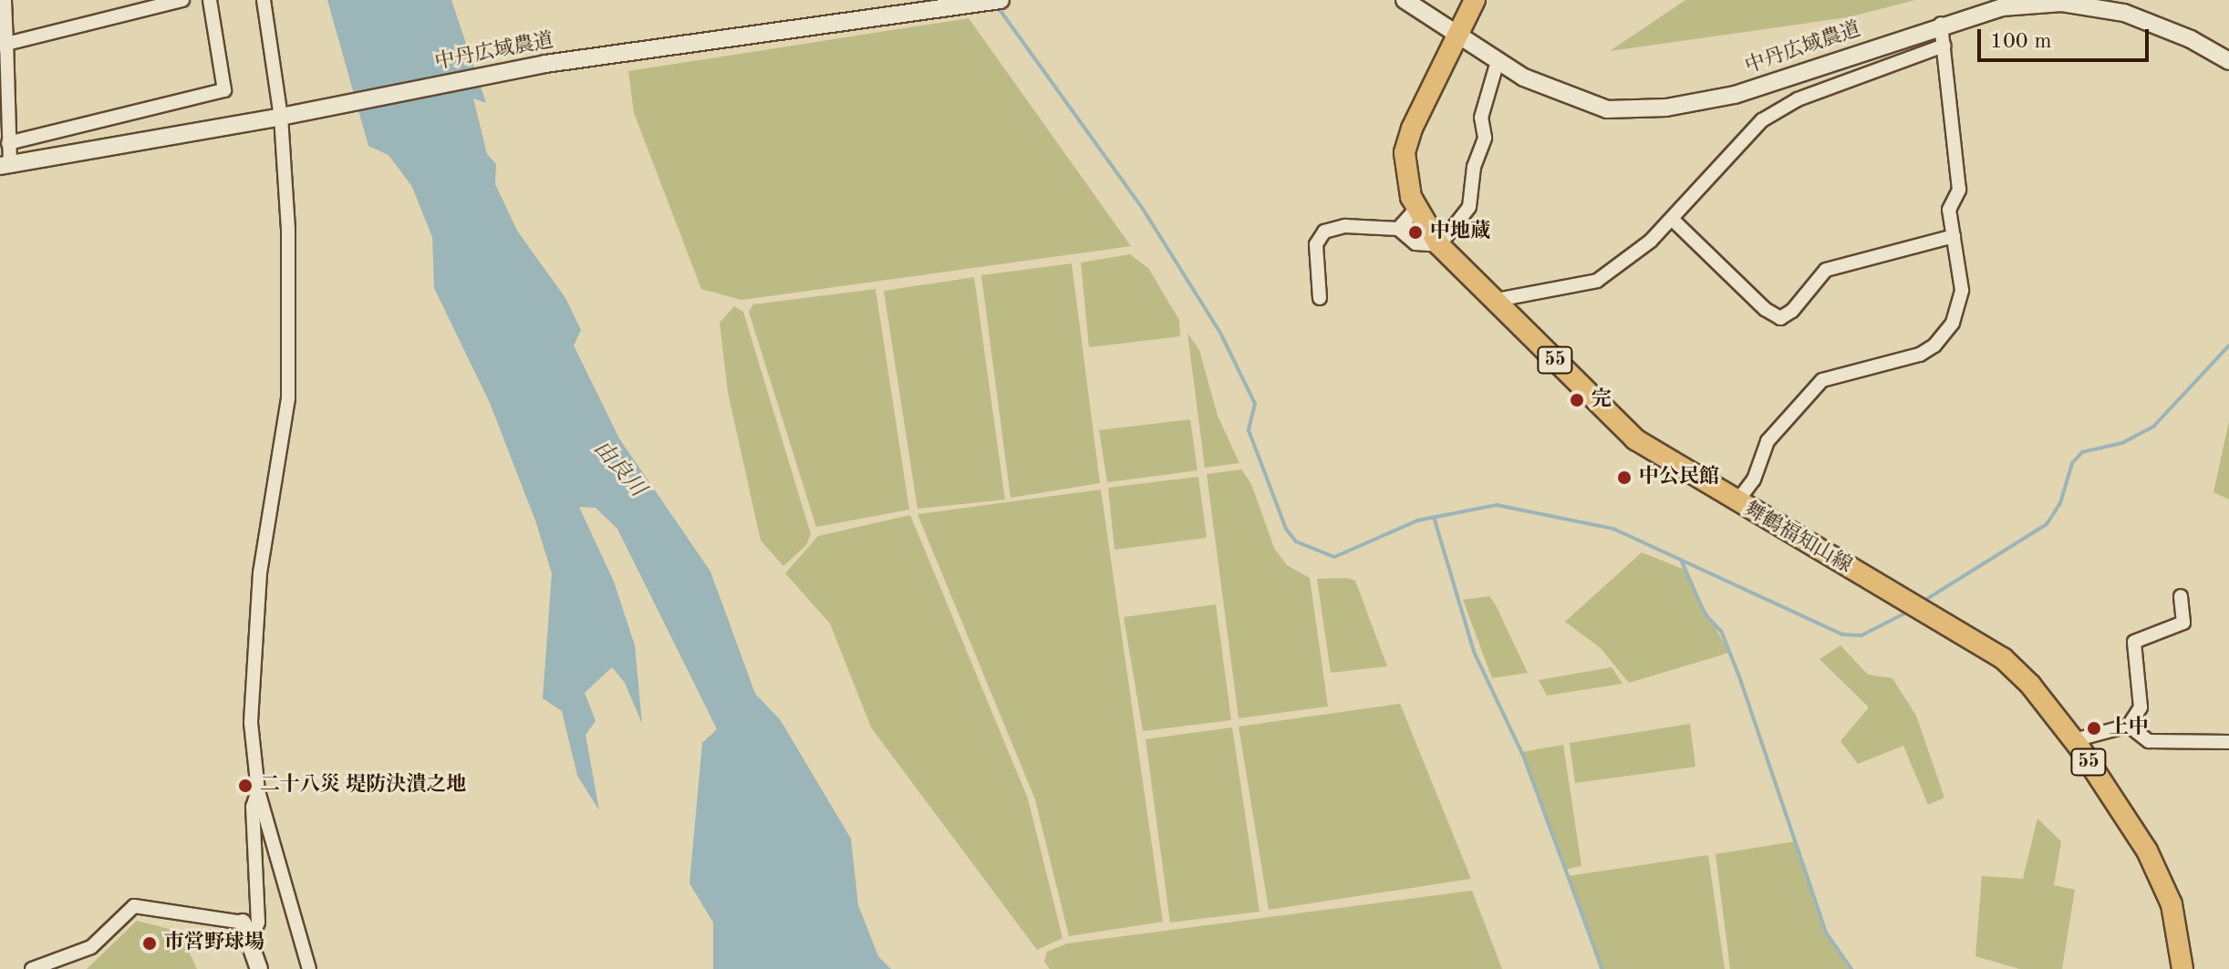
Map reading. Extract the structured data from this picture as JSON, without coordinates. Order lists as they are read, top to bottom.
{
  "streets": {
    "main road": ["55", "舞鶴福知山線"],
    "street": ["中丹広域農道"]
  },
  "crossings": [
    ["中丹広域農道", "舞鶴福知山線"]
  ],
  "water": ["由良川"],
  "places": [
    "中地蔵",
    "完",
    "中公民館",
    "上中",
    "二十八災 堤防決潰之地",
    "市営野球場"
  ],
  "scale_bar": "100 m"
}
